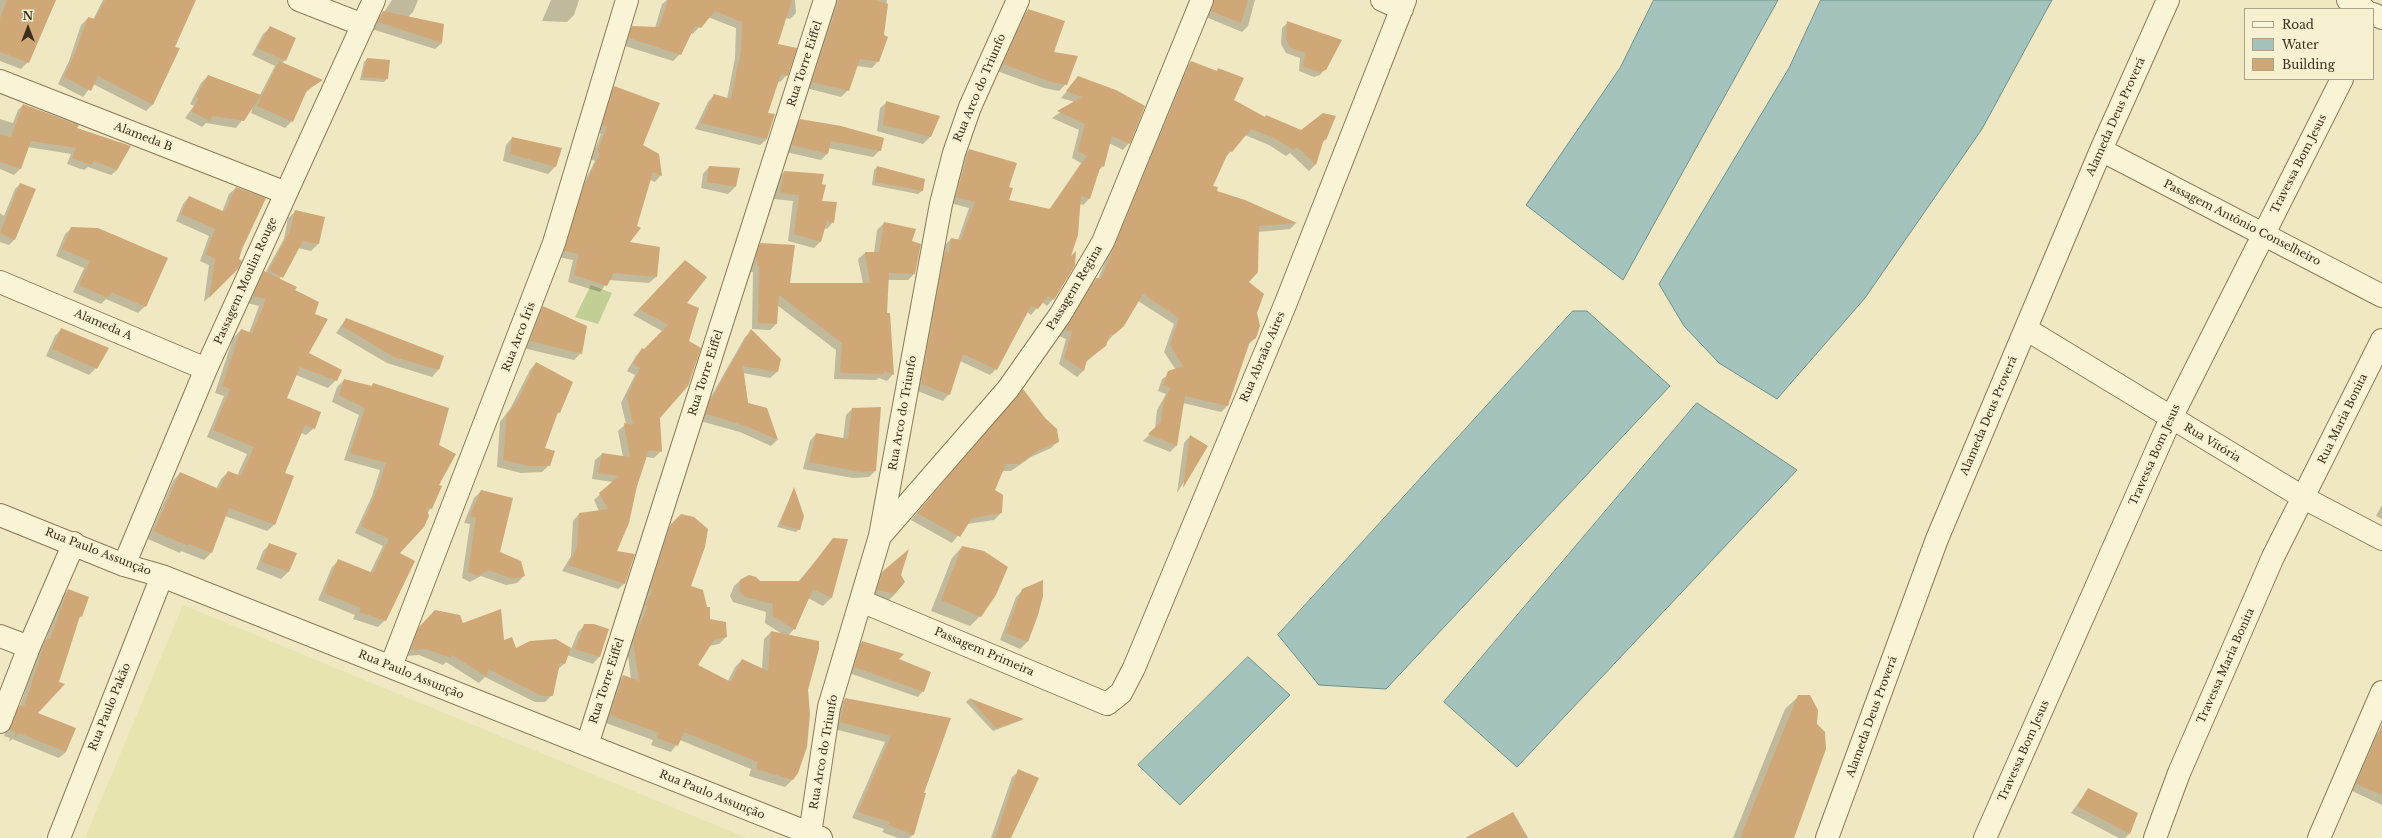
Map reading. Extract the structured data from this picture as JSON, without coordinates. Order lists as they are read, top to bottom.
{
  "streets": {
    "street": [
      "Rua Torre Eiffel",
      "Rua Arco do Triunfo",
      "Alameda Deus Proverá",
      "Alameda B",
      "Travessa Bom Jesus",
      "Passagem Antônio Conselheiro",
      "Passagem Moulin Rouge",
      "Passagem Regina",
      "Alameda A",
      "Rua Arco Íris",
      "Rua Abraão Aires",
      "Rua Maria Bonita",
      "Rua Vitória",
      "Rua Paulo Assunção",
      "Passagem Primeira",
      "Travessa Maria Bonita",
      "Rua Paulo Pakão"
    ]
  },
  "crossings": [
    ["Rua Torre Eiffel", "Rua Paulo Assunção"],
    ["Rua Arco do Triunfo", "Passagem Regina"],
    ["Rua Arco do Triunfo", "Rua Paulo Assunção"],
    ["Rua Arco do Triunfo", "Passagem Primeira"],
    ["Alameda Deus Proverá", "Passagem Antônio Conselheiro"],
    ["Alameda Deus Proverá", "Rua Vitória"],
    ["Alameda B", "Passagem Moulin Rouge"],
    ["Travessa Bom Jesus", "Passagem Antônio Conselheiro"],
    ["Travessa Bom Jesus", "Rua Vitória"],
    ["Passagem Moulin Rouge", "Alameda A"],
    ["Passagem Moulin Rouge", "Rua Paulo Assunção"],
    ["Rua Arco Íris", "Rua Paulo Assunção"],
    ["Rua Abraão Aires", "Passagem Primeira"],
    ["Rua Maria Bonita", "Rua Vitória"],
    ["Rua Maria Bonita", "Travessa Maria Bonita"],
    ["Rua Vitória", "Travessa Maria Bonita"],
    ["Rua Paulo Assunção", "Rua Paulo Pakão"]
  ],
  "legend": ["Road", "Water", "Building"],
  "north": "top"
}
